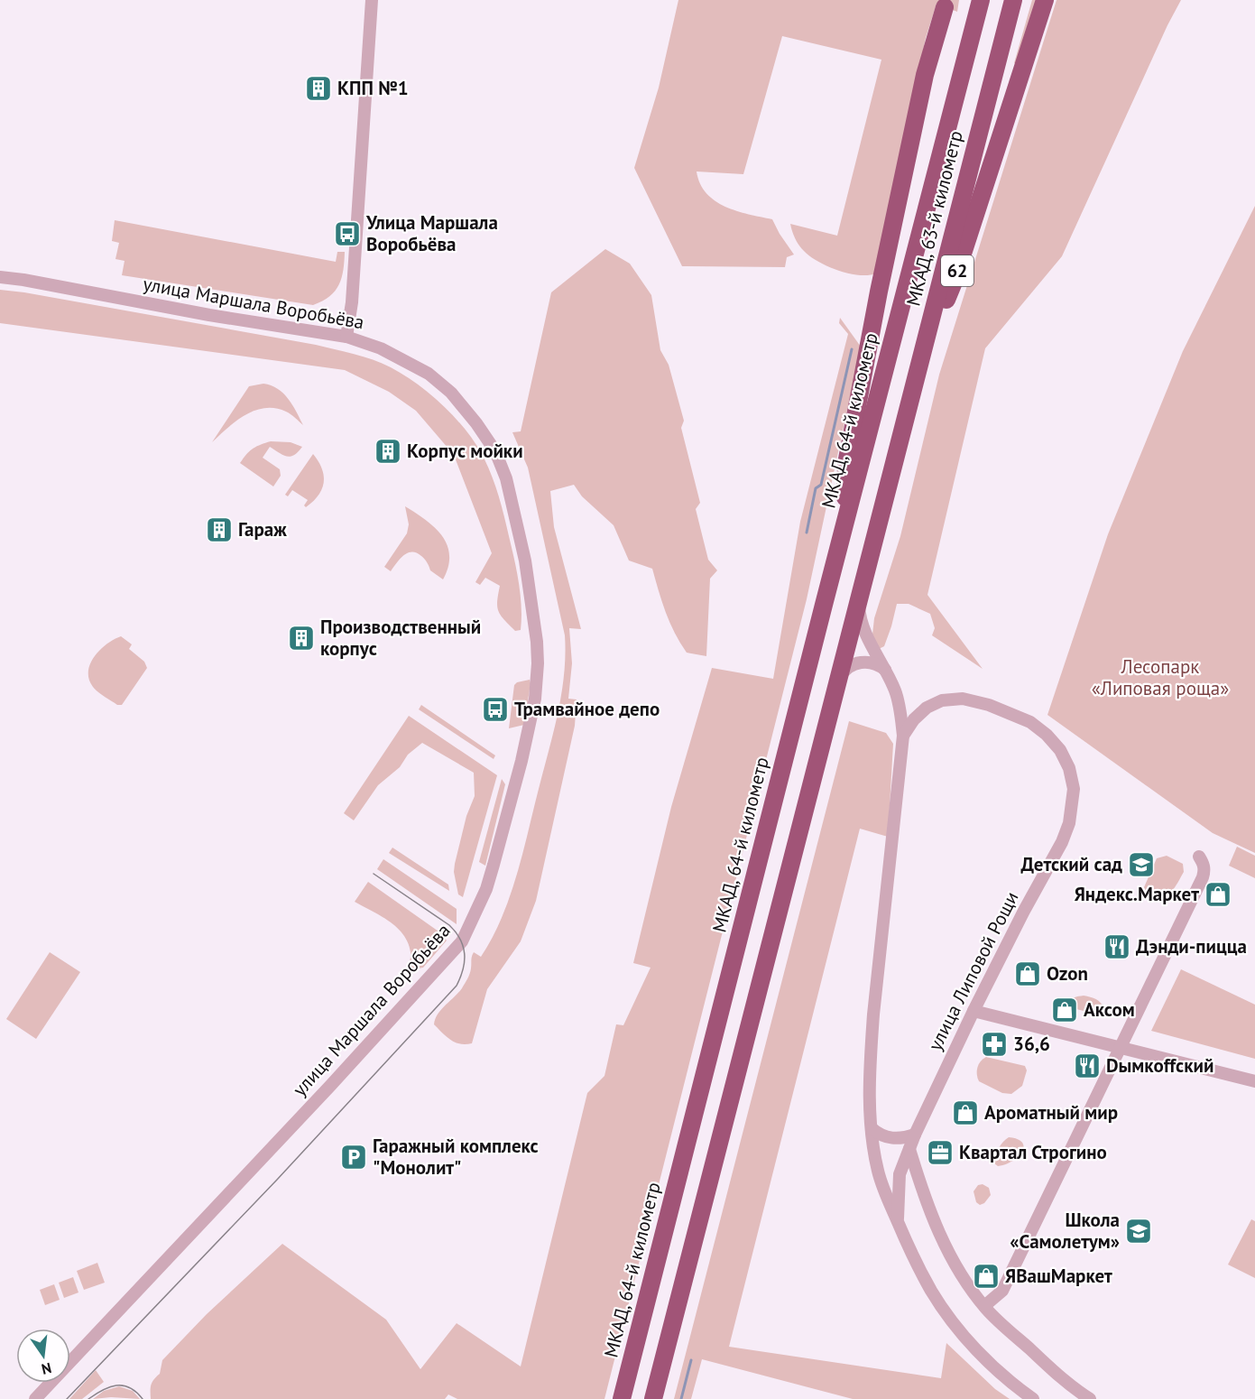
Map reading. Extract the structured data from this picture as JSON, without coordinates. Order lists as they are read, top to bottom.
{
  "streets": {
    "highway": ["МКАД, 63-й километр", "62", "МКАД, 64-й километр"],
    "street": ["улица Маршала Воробьёва", "улица Липовой Рощи"]
  },
  "crossings": [
    ["МКАД, 63-й километр", "62"],
    ["МКАД, 63-й километр", "МКАД, 64-й километр"]
  ],
  "parks": ["Лесопарк «Липовая роща»"],
  "places": {
    "building": [
      "КПП №1",
      "Корпус мойки",
      "Гараж",
      "Производственный корпус"
    ],
    "bus stop": ["Улица Маршала Воробьёва", "Трамвайное депо"],
    "school or university": ["Детский сад", "Школа «Самолетум»"],
    "shop": [
      "Яндекс.Маркет",
      "Ozon",
      "Аксом",
      "Ароматный мир",
      "ЯВашМаркет"
    ],
    "restaurant": ["Дэнди-пицца", "Dымкoffский"],
    "pharmacy": ["36,6"],
    "office": ["Квартал Строгино"],
    "parking": ["Гаражный комплекс \"Монолит\""]
  },
  "north": "bottom"
}
